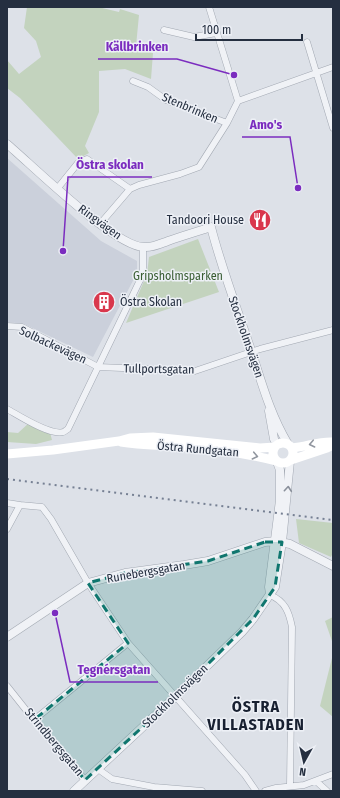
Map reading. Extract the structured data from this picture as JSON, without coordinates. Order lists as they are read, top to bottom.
{
  "streets": {
    "main road": ["Östra Rundgatan"],
    "street": [
      "Stenbrinken",
      "Ringvägen",
      "Stockholmsvägen",
      "Solbackevägen",
      "Tullportsgatan",
      "Runebergsgatan",
      "Strindbergsgatan"
    ]
  },
  "crossings": [
    ["Ringvägen", "Stockholmsvägen"],
    ["Stockholmsvägen", "Tullportsgatan"],
    ["Stockholmsvägen", "Östra Rundgatan"],
    ["Stockholmsvägen", "Strindbergsgatan"],
    ["Solbackevägen", "Tullportsgatan"]
  ],
  "districts": ["ÖSTRA VILLASTADEN"],
  "parks": ["Gripsholmsparken"],
  "places": {
    "other": [
      "Källbrinken",
      "Amo's",
      "Östra skolan",
      "Tegnérsgatan"
    ],
    "restaurant": ["Tandoori House"],
    "building": ["Östra Skolan"]
  },
  "scale_bar": "100 m",
  "north": "bottom"
}
